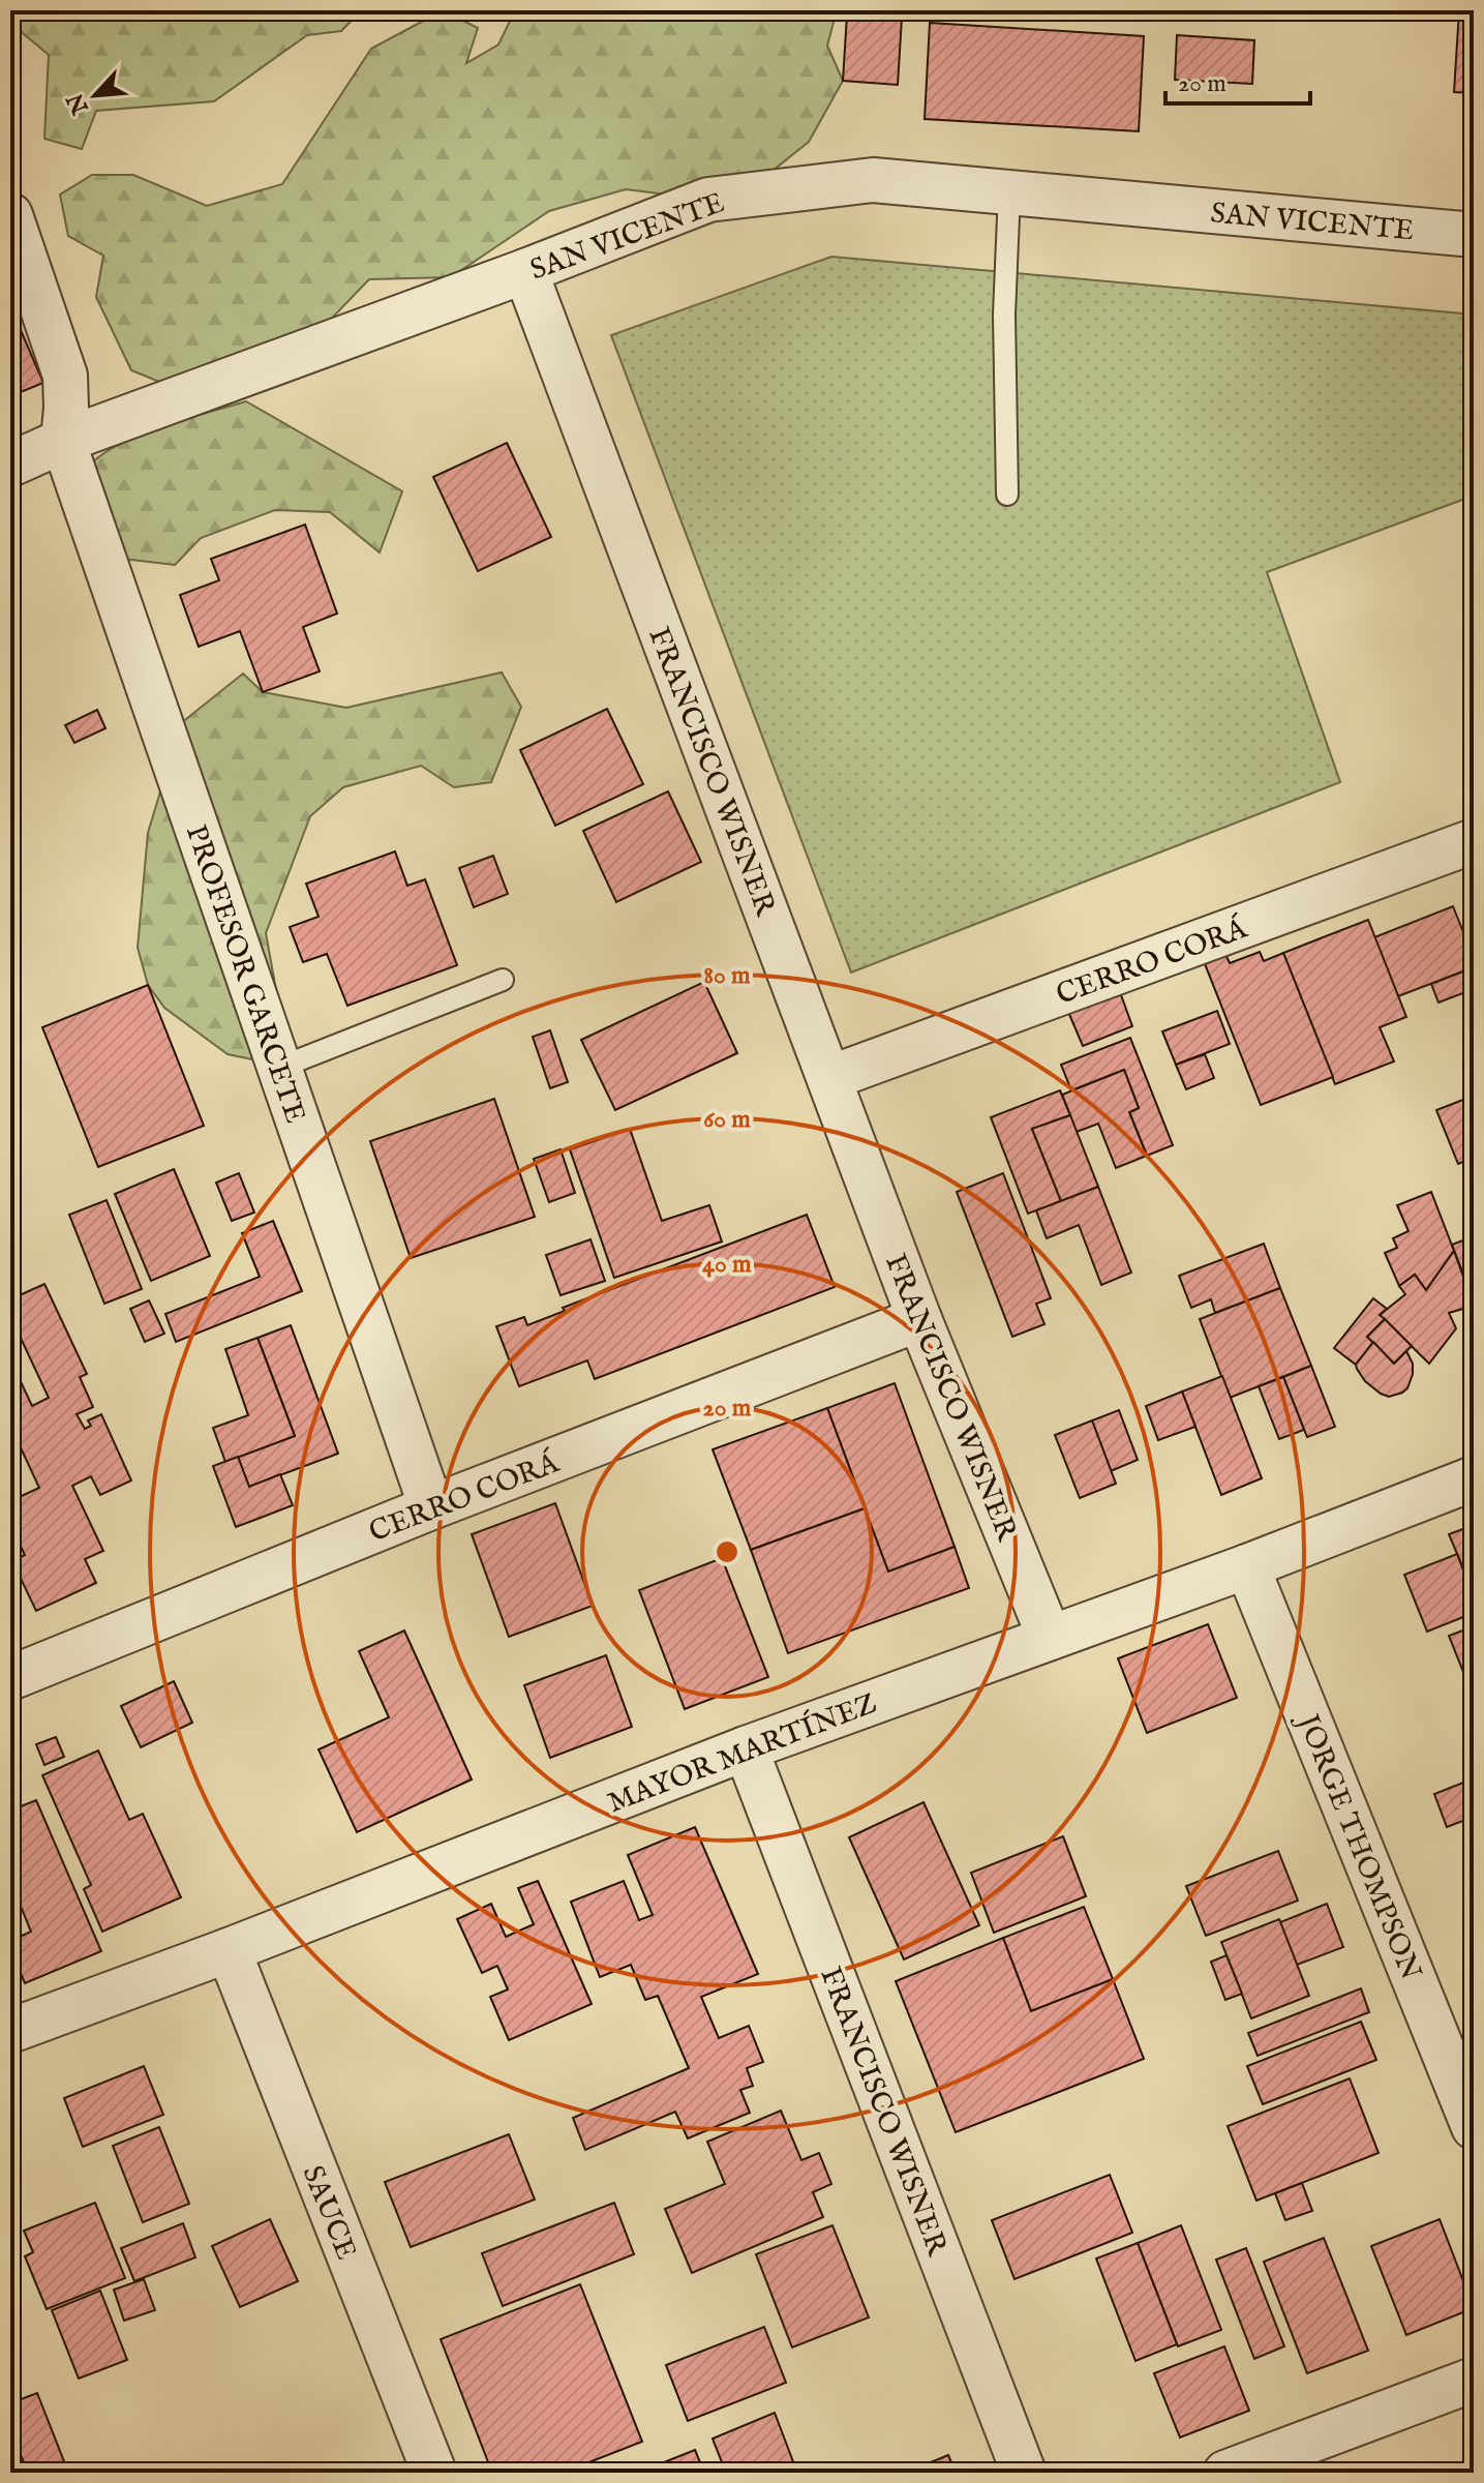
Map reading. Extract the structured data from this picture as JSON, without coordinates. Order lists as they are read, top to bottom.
{
  "streets": {
    "street": [
      "SAN VICENTE",
      "FRANCISCO WISNER",
      "CERRO CORÁ",
      "PROFESOR GARCETE",
      "MAYOR MARTÍNEZ",
      "JORGE THOMPSON",
      "SAUCE"
    ]
  },
  "crossings": [
    ["SAN VICENTE", "FRANCISCO WISNER"],
    ["SAN VICENTE", "PROFESOR GARCETE"],
    ["FRANCISCO WISNER", "CERRO CORÁ"],
    ["FRANCISCO WISNER", "MAYOR MARTÍNEZ"],
    ["CERRO CORÁ", "PROFESOR GARCETE"],
    ["MAYOR MARTÍNEZ", "JORGE THOMPSON"],
    ["MAYOR MARTÍNEZ", "SAUCE"]
  ],
  "scale_bar": "20 m",
  "north": "bottom left",
  "rings": [
    "80 m",
    "60 m",
    "40 m",
    "20 m"
  ]
}
